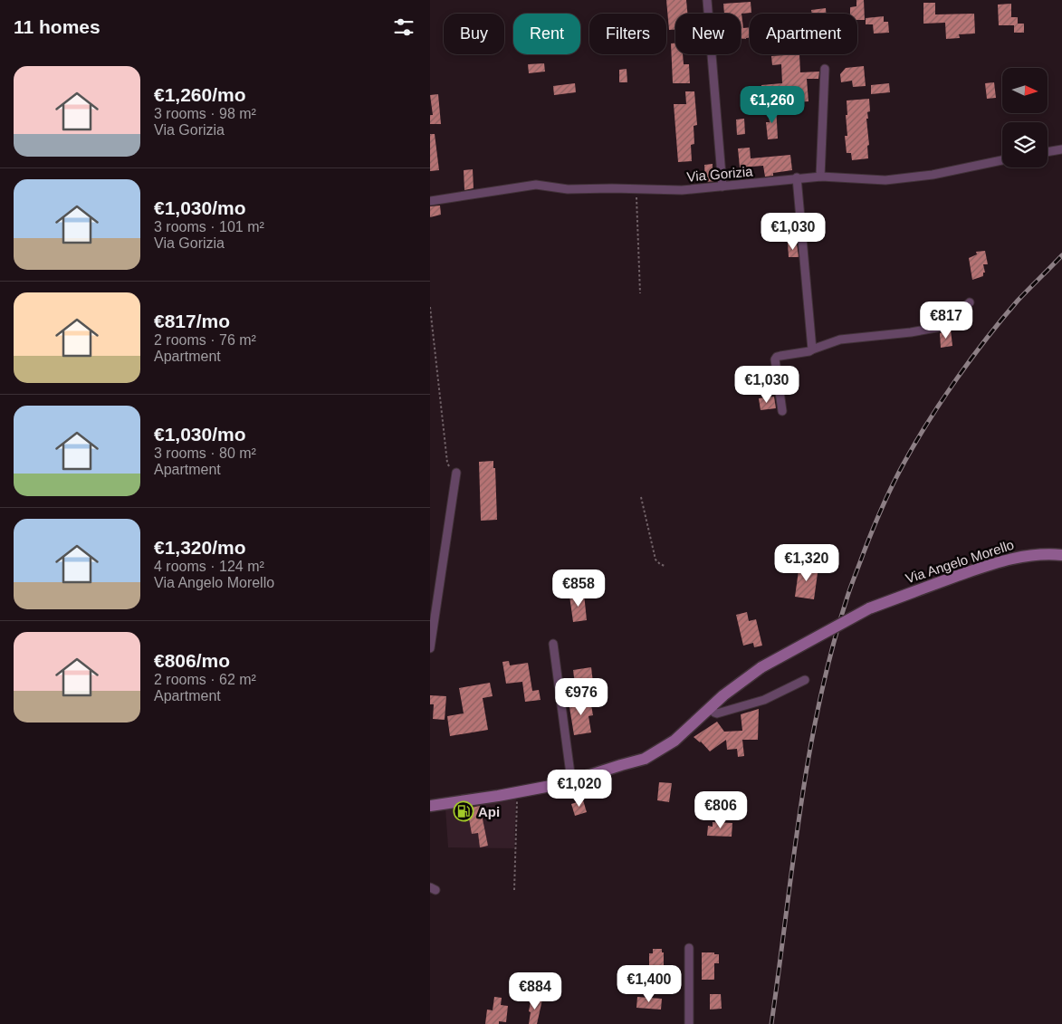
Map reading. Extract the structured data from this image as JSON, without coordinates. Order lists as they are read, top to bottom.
{
  "streets": {
    "street": ["Via Gorizia", "Via Angelo Morello"]
  },
  "places": {
    "fuel station": ["Api"]
  },
  "north": "right",
  "page": {
    "heading": "11 homes",
    "chip": [
      "Buy",
      "Rent",
      "Filters",
      "New",
      "Apartment"
    ],
    "list": [
      {
        "name": "€1,260/mo",
        "note": "3 rooms · 98 m² · Via Gorizia"
      },
      {
        "name": "€1,030/mo",
        "note": "3 rooms · 101 m² · Via Gorizia"
      },
      {
        "name": "€817/mo",
        "note": "2 rooms · 76 m² · Apartment"
      },
      {
        "name": "€1,030/mo",
        "note": "3 rooms · 80 m² · Apartment"
      },
      {
        "name": "€1,320/mo",
        "note": "4 rooms · 124 m² · Via Angelo Morello"
      },
      {
        "name": "€806/mo",
        "note": "2 rooms · 62 m² · Apartment"
      }
    ],
    "price": [
      "€1,260",
      "€1,030",
      "€817",
      "€1,030",
      "€1,320",
      "€858",
      "€976",
      "€1,020",
      "€806",
      "€1,400",
      "€884"
    ]
  }
}
